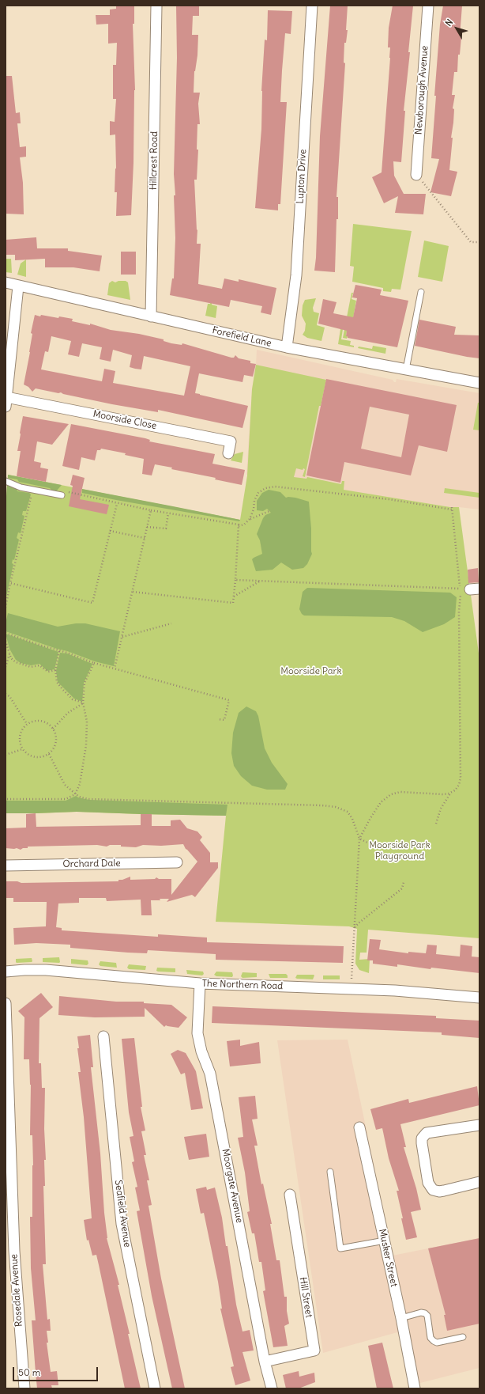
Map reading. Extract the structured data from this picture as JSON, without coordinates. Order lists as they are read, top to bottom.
{
  "streets": {
    "street": [
      "Newborough Avenue",
      "Hillcrest Road",
      "Lupton Drive",
      "Forefield Lane",
      "Moorside Close",
      "Orchard Dale",
      "The Northern Road",
      "Moorgate Avenue",
      "Seafield Avenue",
      "Musker Street",
      "Rosedale Avenue",
      "Hill Street"
    ]
  },
  "crossings": [
    ["Hillcrest Road", "Forefield Lane"],
    ["Lupton Drive", "Forefield Lane"],
    ["The Northern Road", "Moorgate Avenue"],
    ["Moorgate Avenue", "Hill Street"]
  ],
  "parks": ["Moorside Park", "Moorside Park Playground"],
  "scale_bar": "50 m",
  "north": "top left"
}
